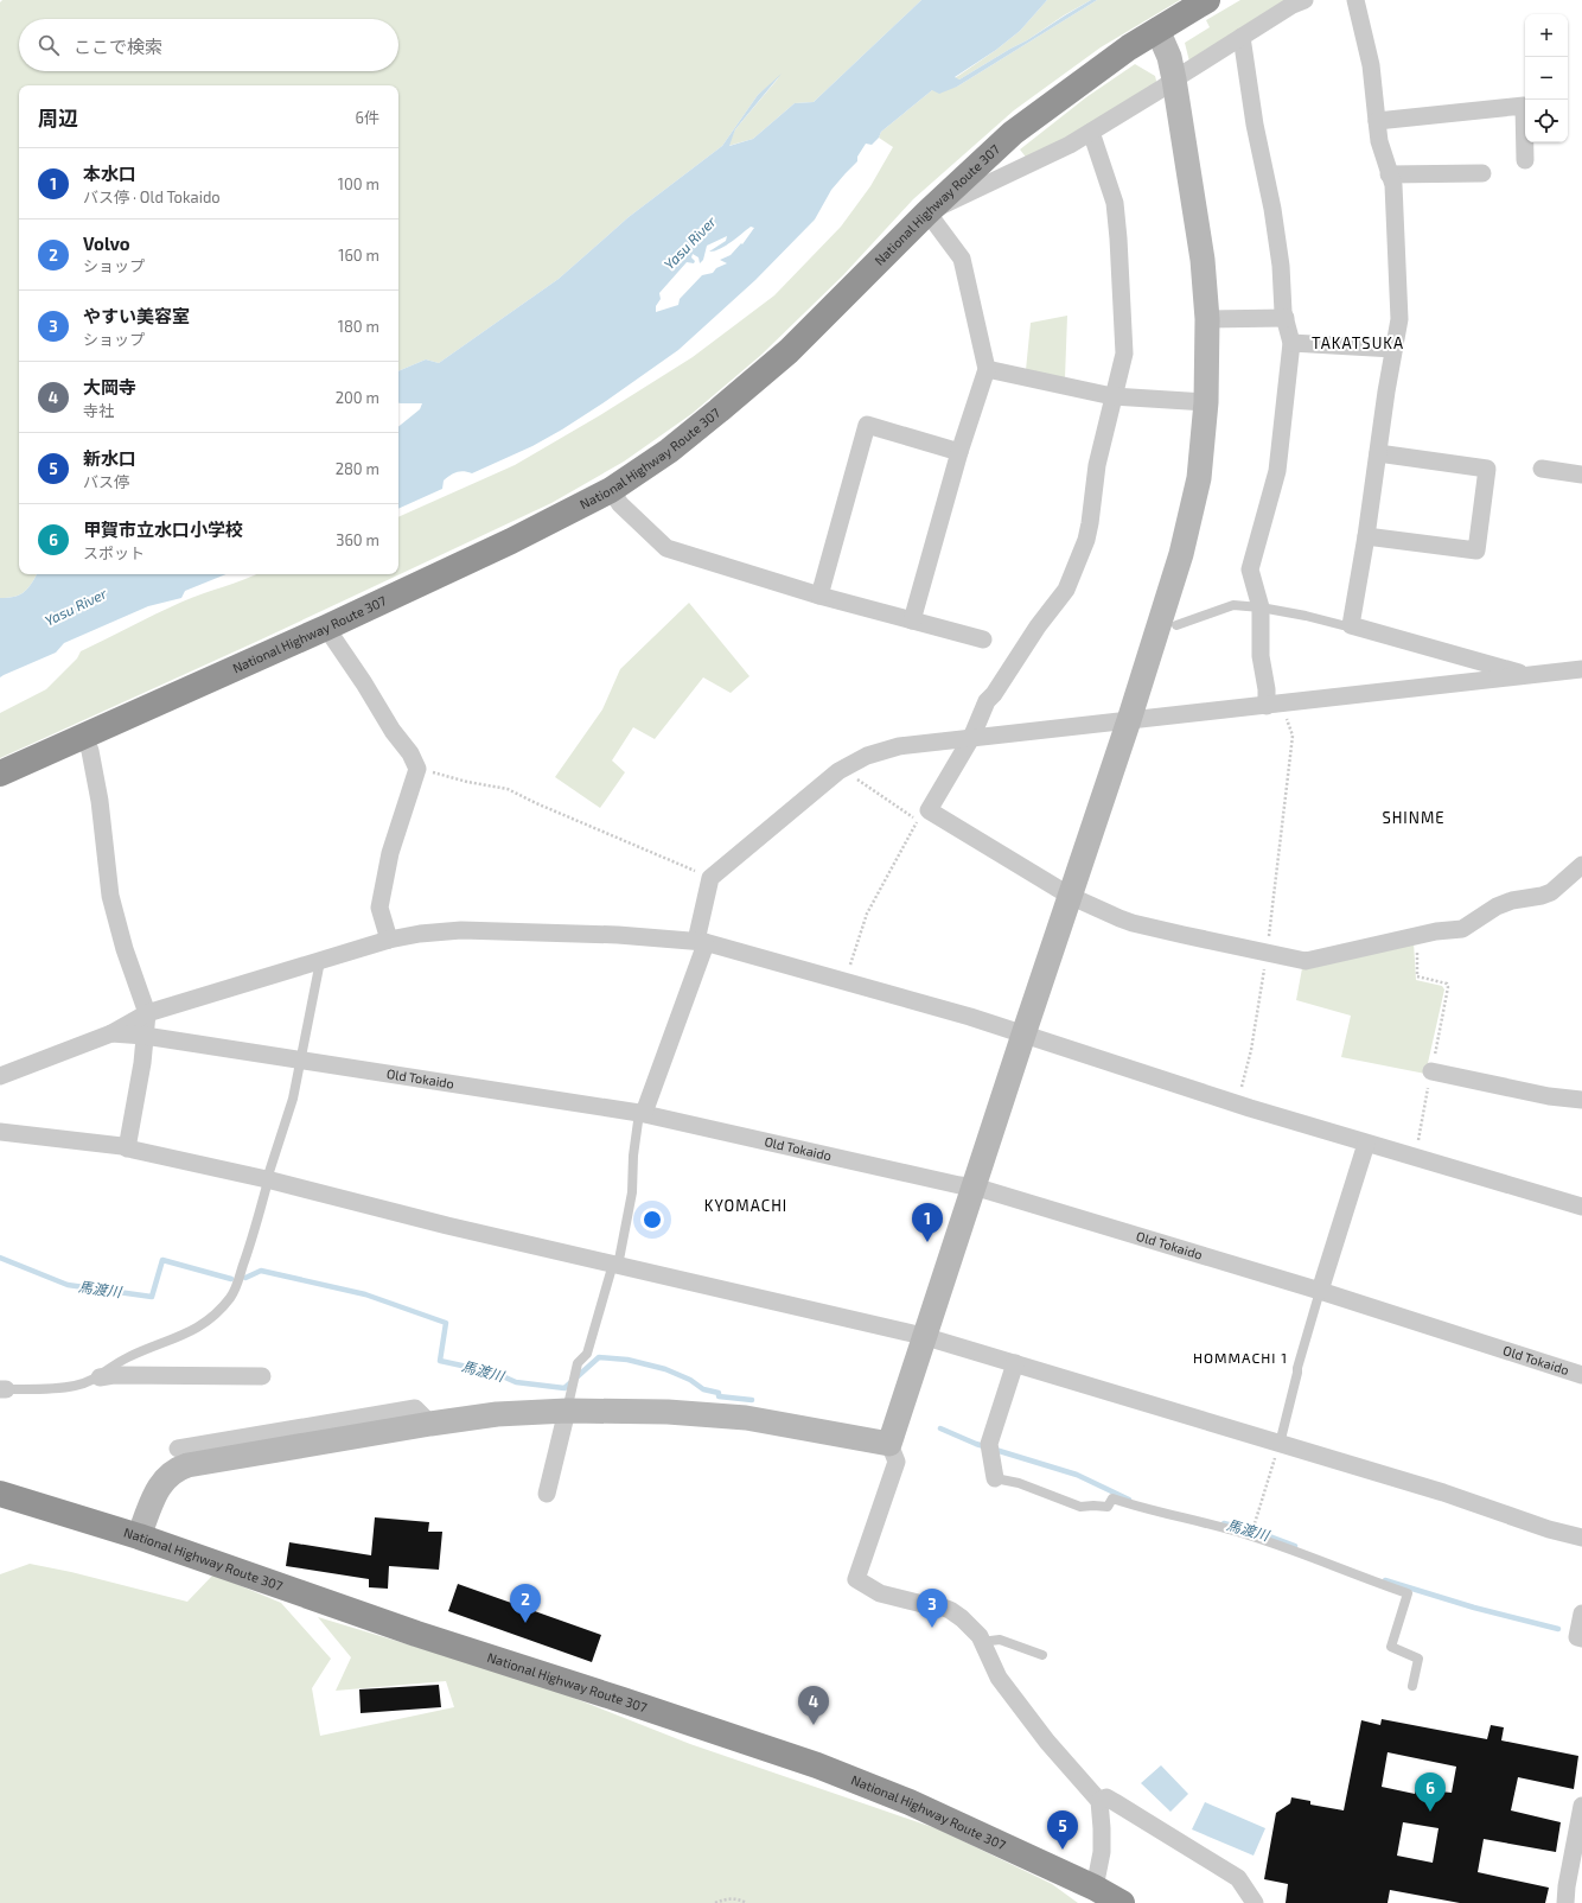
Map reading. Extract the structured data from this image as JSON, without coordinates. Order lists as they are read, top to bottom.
{
  "streets": {
    "highway": ["National Highway Route 307"],
    "street": ["Old Tokaido"]
  },
  "districts": [
    "TAKATSUKA",
    "SHINME",
    "KYOMACHI",
    "HOMMACHI 1"
  ],
  "water": ["Yasu River", "馬渡川"],
  "page": {
    "map_buttons": ["+", "−"],
    "search": "ここで検索",
    "heading": ["周辺", "6件"],
    "list": [
      {
        "mark": "1",
        "name": "本水口",
        "note": "バス停 · Old Tokaido",
        "value": "100 m"
      },
      {
        "mark": "2",
        "name": "Volvo",
        "note": "ショップ",
        "value": "160 m"
      },
      {
        "mark": "3",
        "name": "やすい美容室",
        "note": "ショップ",
        "value": "180 m"
      },
      {
        "mark": "4",
        "name": "大岡寺",
        "note": "寺社",
        "value": "200 m"
      },
      {
        "mark": "5",
        "name": "新水口",
        "note": "バス停",
        "value": "280 m"
      },
      {
        "mark": "6",
        "name": "甲賀市立水口小学校",
        "note": "スポット",
        "value": "360 m"
      }
    ],
    "pins": [
      "1",
      "2",
      "3",
      "4",
      "6",
      "5"
    ]
  }
}
